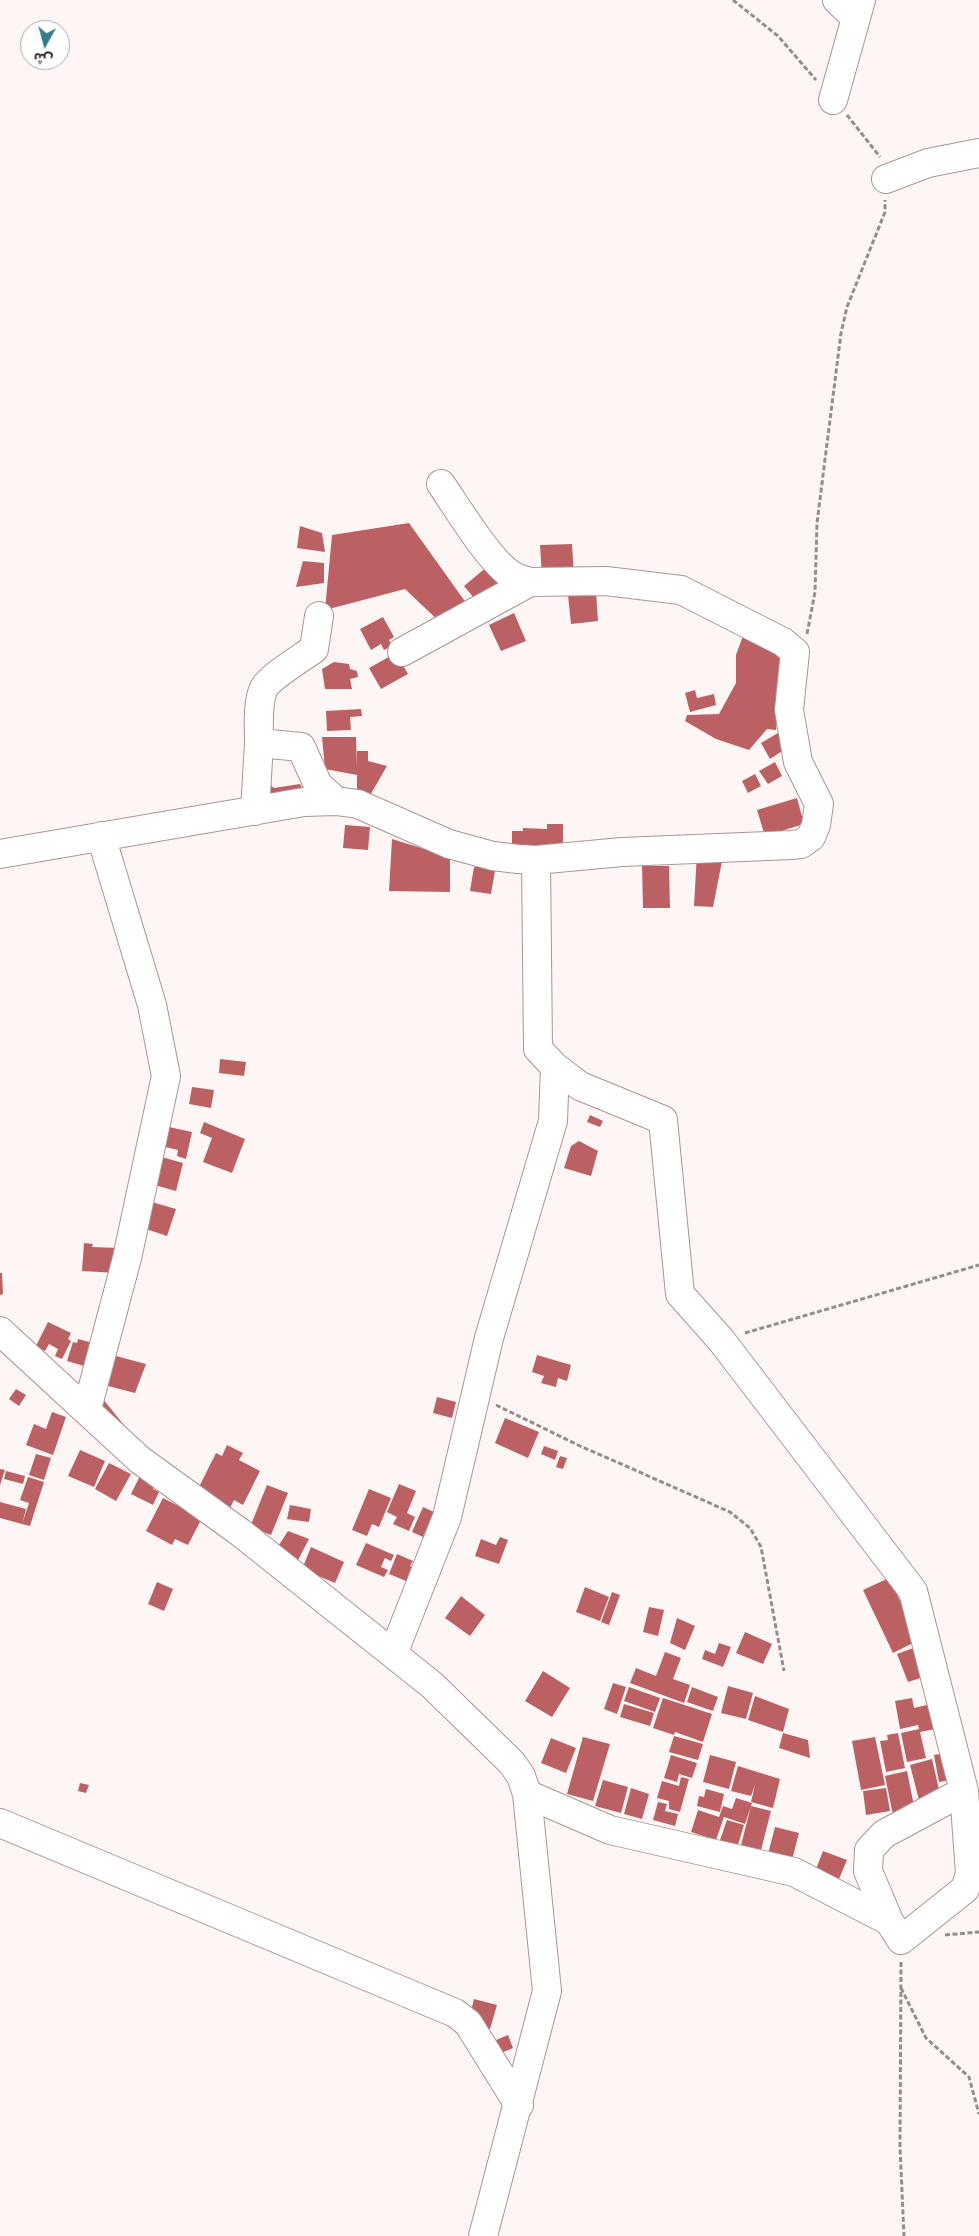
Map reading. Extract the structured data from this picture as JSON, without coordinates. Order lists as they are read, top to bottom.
{
  "north": "bottom"
}
